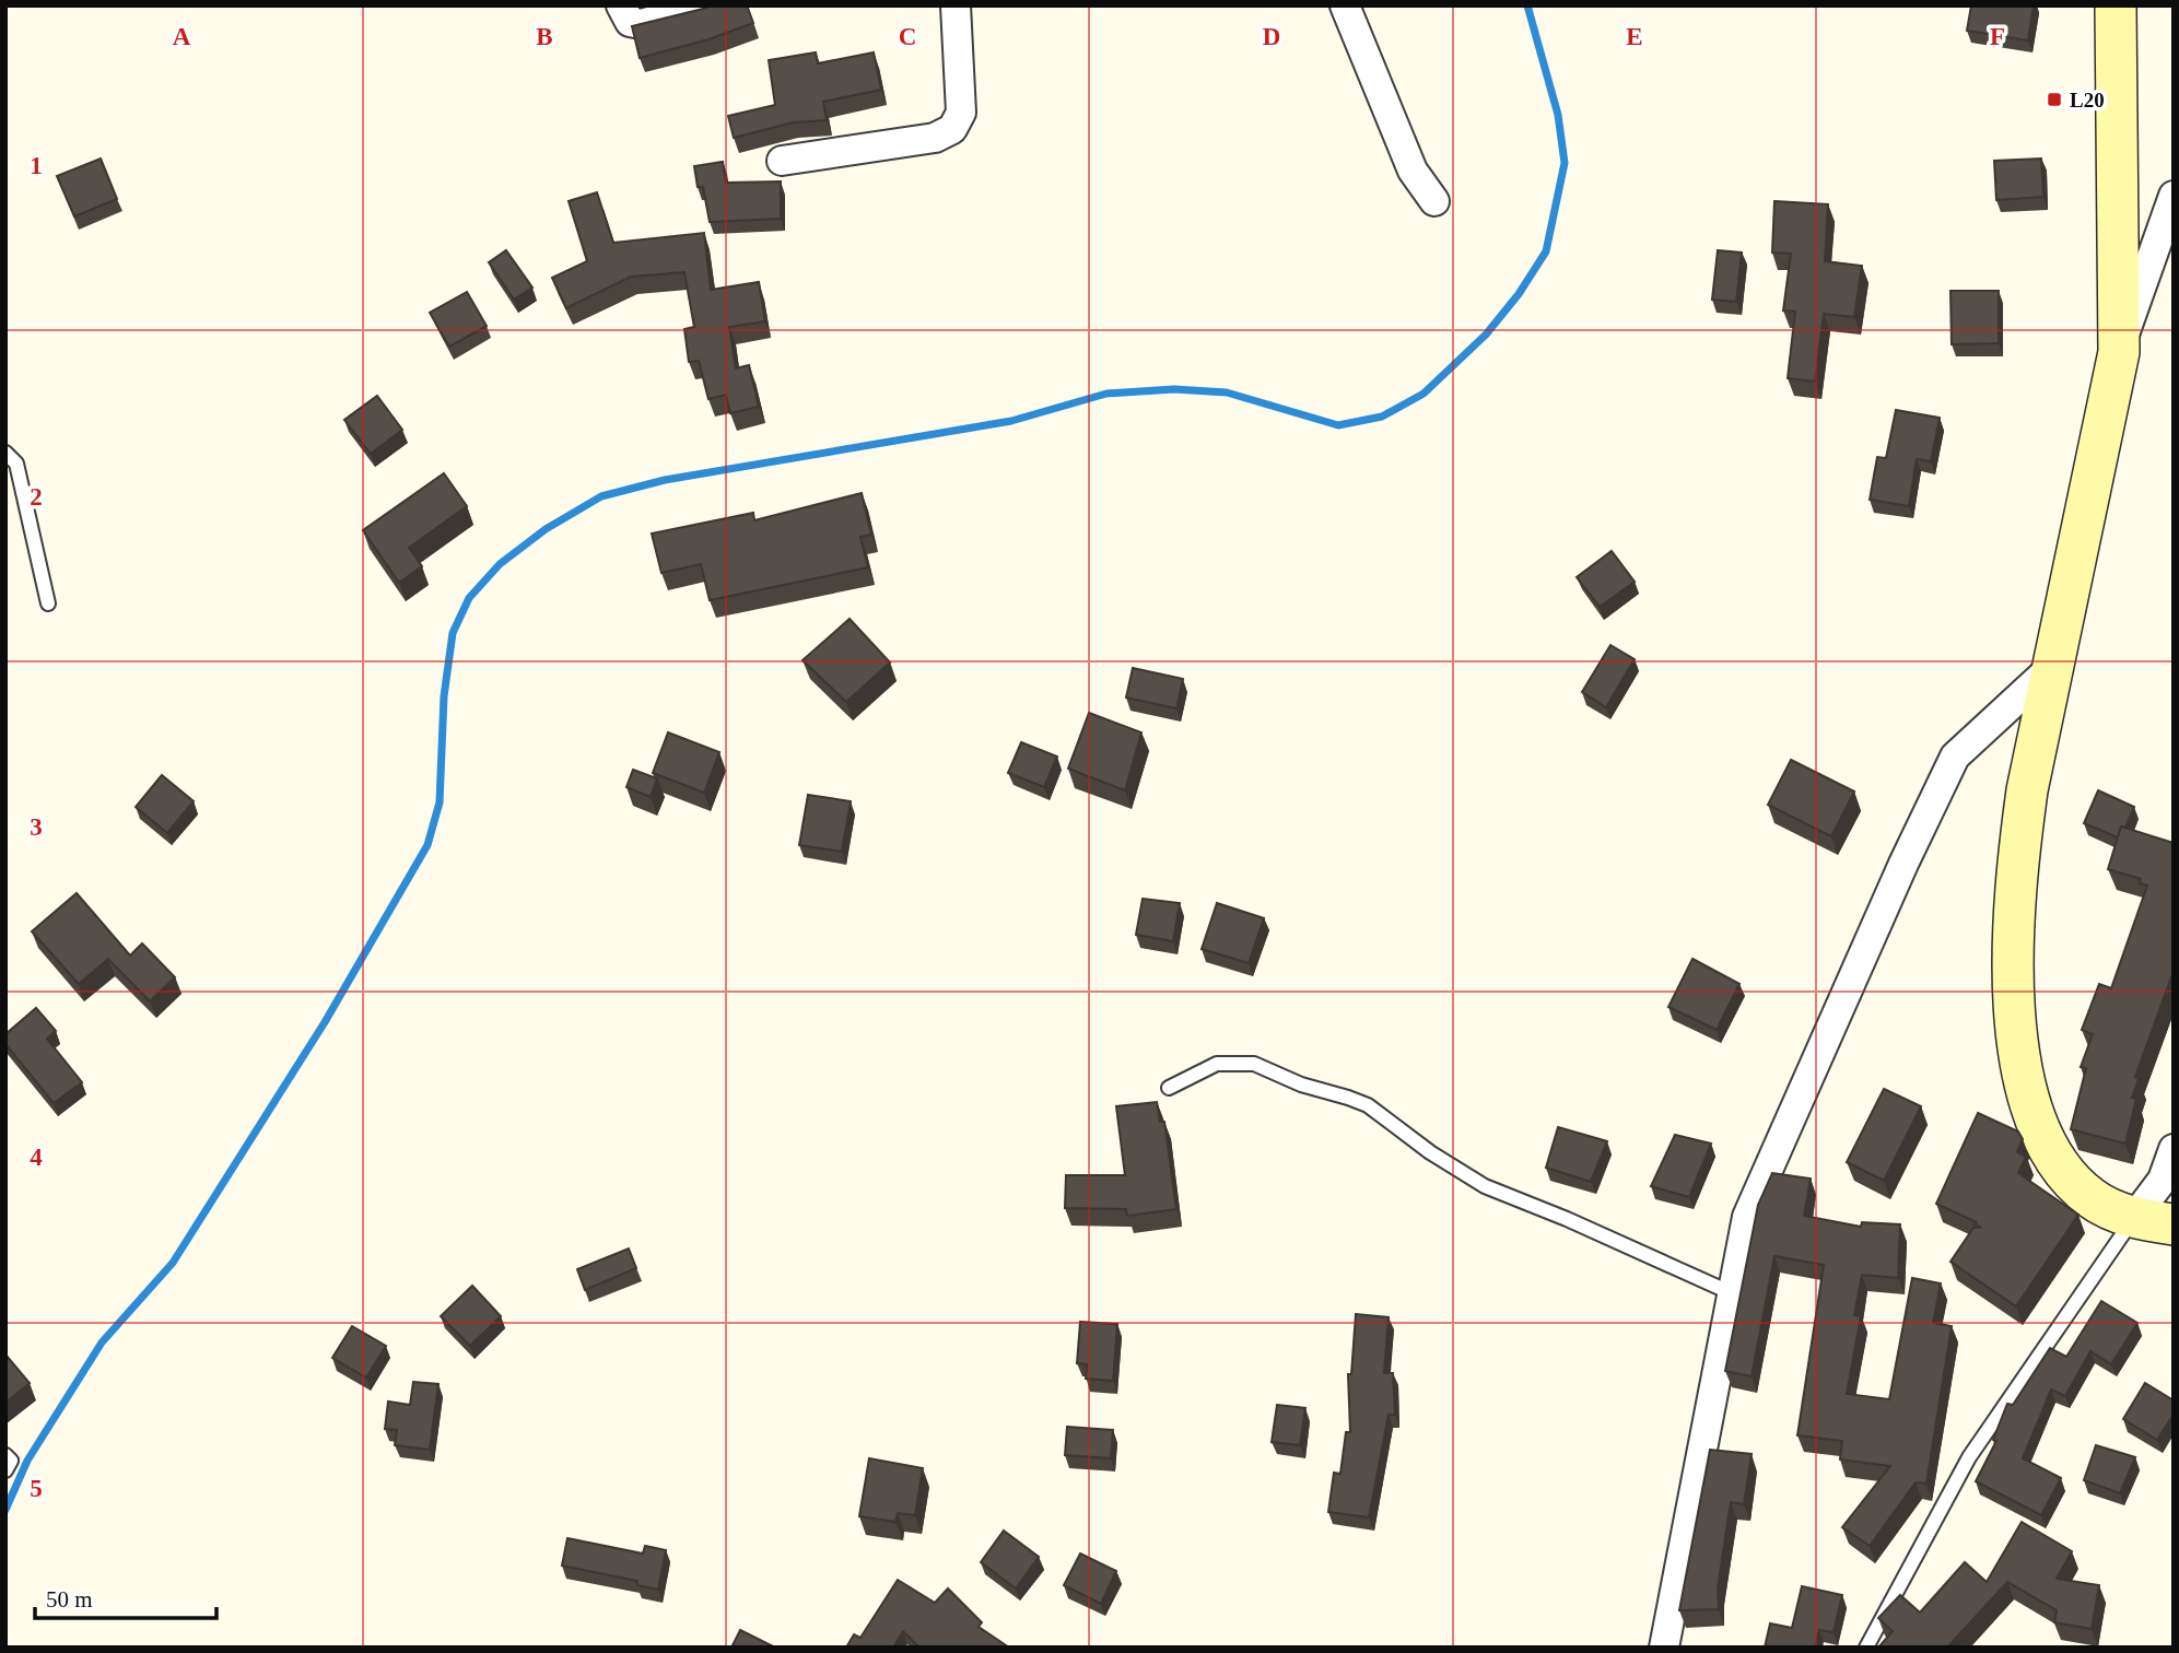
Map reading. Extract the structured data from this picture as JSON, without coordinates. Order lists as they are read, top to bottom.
{
  "places": {
    "transit": ["L20"]
  },
  "scale_bar": "50 m",
  "grid": {
    "columns": [
      "A",
      "B",
      "C",
      "D",
      "E",
      "F"
    ],
    "rows": [
      "1",
      "2",
      "3",
      "4",
      "5"
    ]
  }
}
